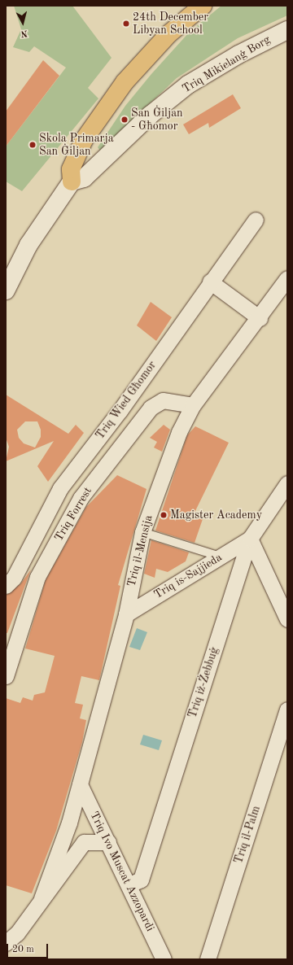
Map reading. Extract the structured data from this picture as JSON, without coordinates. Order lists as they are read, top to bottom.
{
  "streets": {
    "main road": ["Triq Mikielanġ Borg"],
    "street": [
      "Triq Wied Għomor",
      "Triq Forrest",
      "Triq il-Mensija",
      "Triq is-Sajjieda",
      "Triq iż-Żebbuġ",
      "Triq il-Palm",
      "Triq Ivo Muscat Azzopardi"
    ]
  },
  "crossings": [
    ["Triq Forrest", "Triq il-Mensija"],
    ["Triq il-Mensija", "Triq is-Sajjieda"],
    ["Triq il-Mensija", "Triq Ivo Muscat Azzopardi"],
    ["Triq is-Sajjieda", "Triq iż-Żebbuġ"],
    ["Triq iż-Żebbuġ", "Triq Ivo Muscat Azzopardi"]
  ],
  "places": [
    "24th December Libyan School",
    "San Ġiljan - Għomor",
    "Skola Primarja San Ġiljan",
    "Magister Academy"
  ],
  "scale_bar": "20 m",
  "north": "bottom"
}
